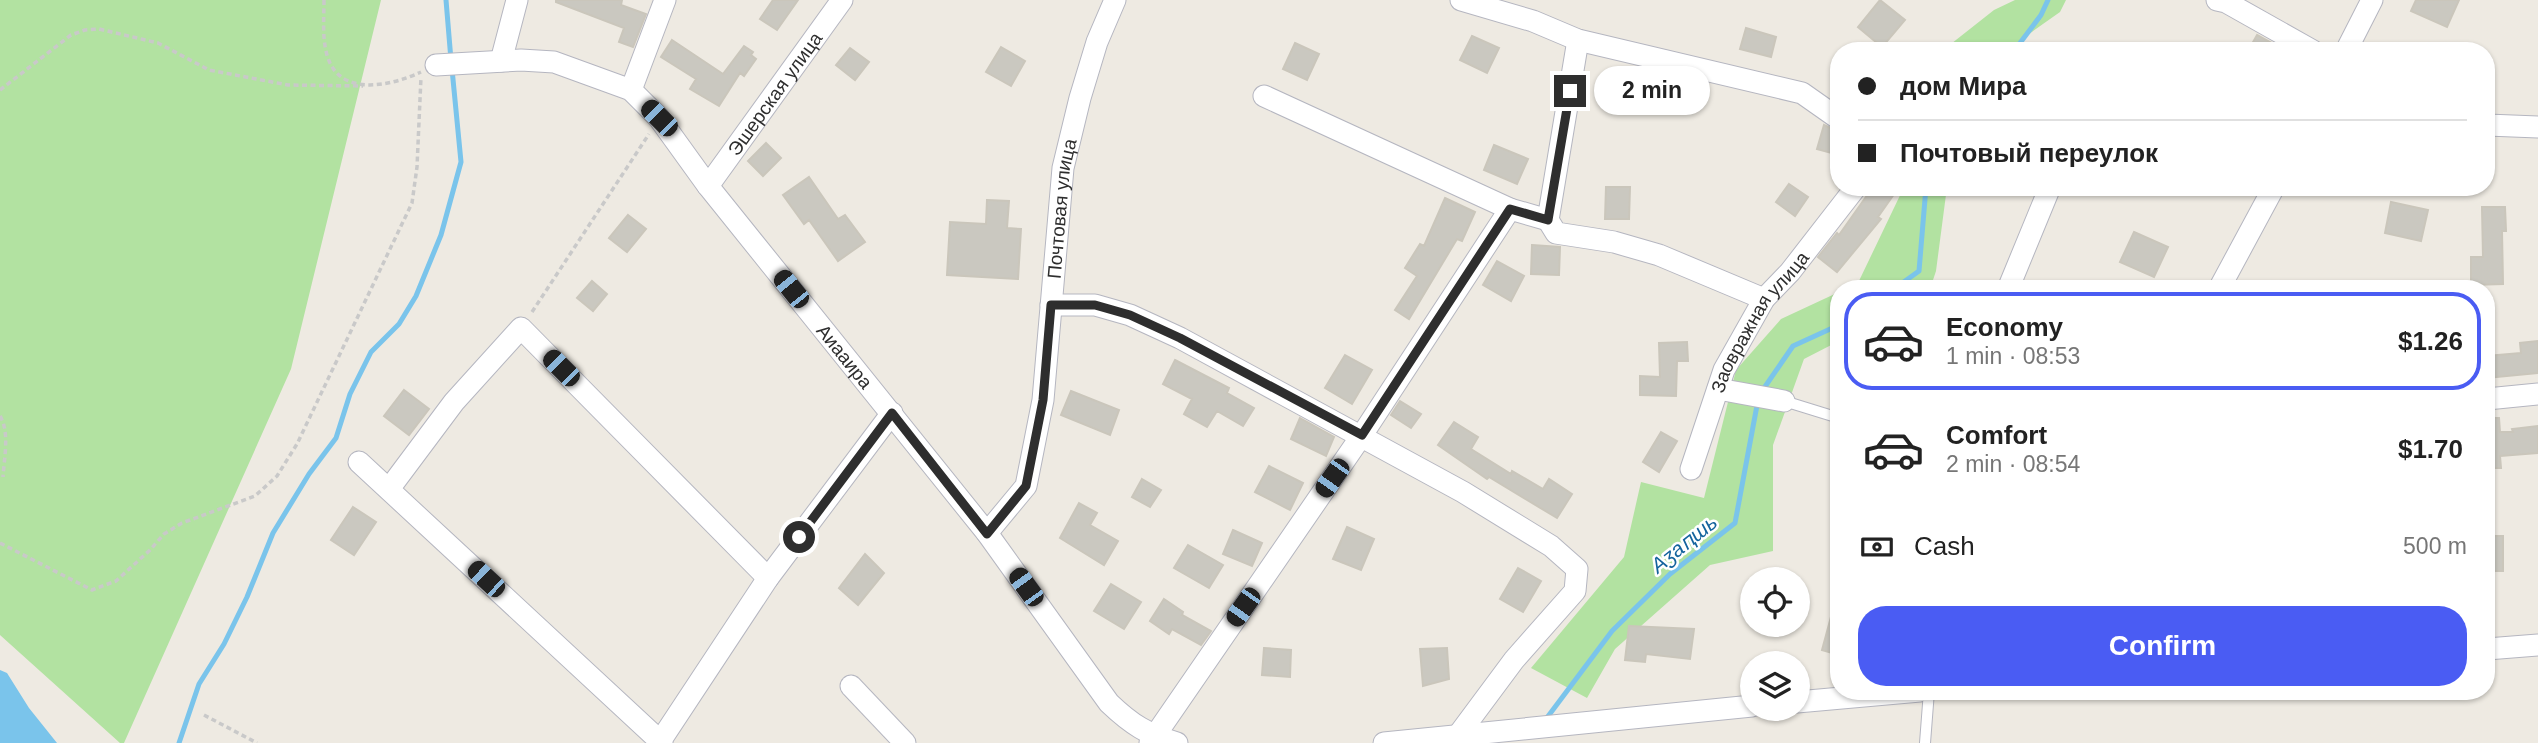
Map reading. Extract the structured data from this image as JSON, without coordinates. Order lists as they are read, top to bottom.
{
  "streets": {
    "street": [
      "Эшерская улица",
      "Почтовая улица",
      "Заовражная улица",
      "Аиааира"
    ]
  },
  "crossings": [
    ["Эшерская улица", "Аиааира"],
    ["Почтовая улица", "Аиааира"]
  ],
  "water": ["Аӡаԥшь"],
  "page": {
    "banner": ["дом Мира", "Почтовый переулок"],
    "bubble": "2 min",
    "list": [
      {
        "name": "Economy",
        "note": "1 min · 08:53",
        "value": "$1.26"
      },
      {
        "name": "Comfort",
        "note": "2 min · 08:54",
        "value": "$1.70"
      }
    ],
    "pay": ["Cash", "500 m"],
    "buttons": "Confirm"
  }
}
